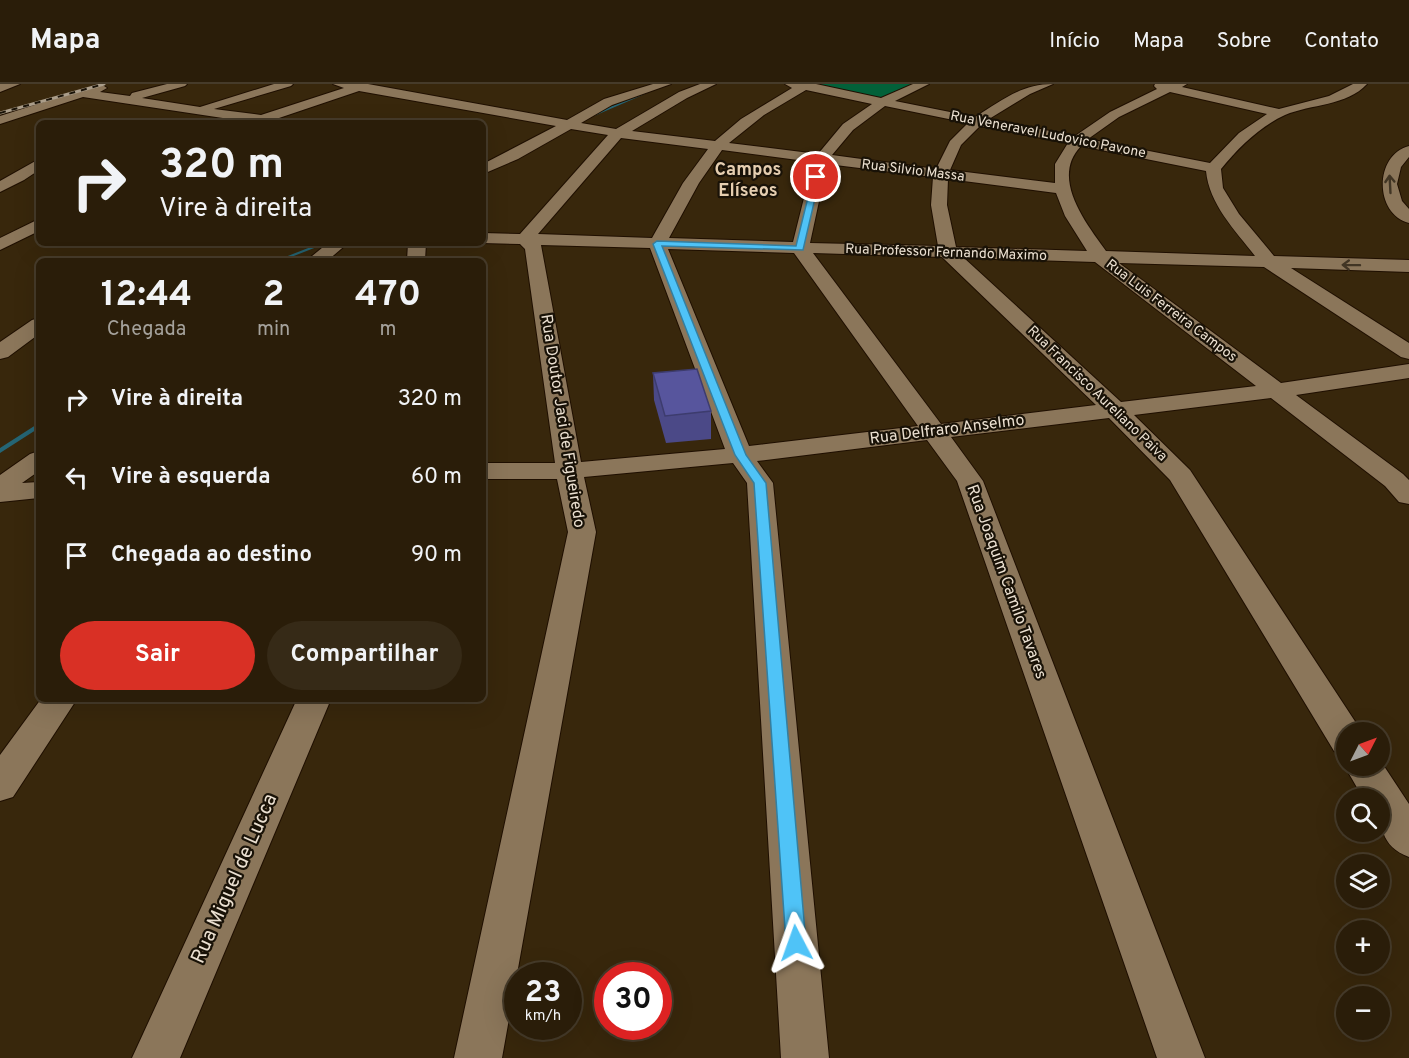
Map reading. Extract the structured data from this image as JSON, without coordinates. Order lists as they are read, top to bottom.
{
  "streets": {
    "street": [
      "Rua Veneravel Ludovico Pavone",
      "Rua Silvio Massa",
      "Rua Professor Fernando Maximo",
      "Rua Luis Ferreira Campos",
      "Rua Francisco Aureliano Paiva",
      "Rua Doutor Jaci de Figueiredo",
      "Rua Delfraro Anselmo",
      "Rua Joaquim Camilo Tavares",
      "Rua Miguel de Lucca"
    ]
  },
  "crossings": [
    ["Rua Veneravel Ludovico Pavone", "Rua Luis Ferreira Campos"],
    ["Rua Silvio Massa", "Rua Luis Ferreira Campos"],
    ["Rua Professor Fernando Maximo", "Rua Luis Ferreira Campos"],
    ["Rua Professor Fernando Maximo", "Rua Francisco Aureliano Paiva"],
    ["Rua Professor Fernando Maximo", "Rua Doutor Jaci de Figueiredo"],
    ["Rua Professor Fernando Maximo", "Rua Joaquim Camilo Tavares"],
    ["Rua Luis Ferreira Campos", "Rua Delfraro Anselmo"],
    ["Rua Francisco Aureliano Paiva", "Rua Delfraro Anselmo"],
    ["Rua Doutor Jaci de Figueiredo", "Rua Delfraro Anselmo"],
    ["Rua Delfraro Anselmo", "Rua Joaquim Camilo Tavares"]
  ],
  "districts": ["Campos Elíseos"],
  "north": "top right",
  "page": {
    "header": "Mapa",
    "nav": [
      "Início",
      "Mapa",
      "Sobre",
      "Contato"
    ],
    "turn": ["320 m", "Vire à direita"],
    "eta": [
      "12:44",
      "Chegada",
      "2",
      "min",
      "470",
      "m"
    ],
    "list": [
      {
        "name": "Vire à direita",
        "value": "320 m"
      },
      {
        "name": "Vire à esquerda",
        "value": "60 m"
      },
      {
        "name": "Chegada ao destino",
        "value": "90 m"
      }
    ],
    "buttons": ["Sair", "Compartilhar"],
    "map_buttons": ["+", "−"],
    "speed": "23 km/h",
    "limit": "30"
  }
}
